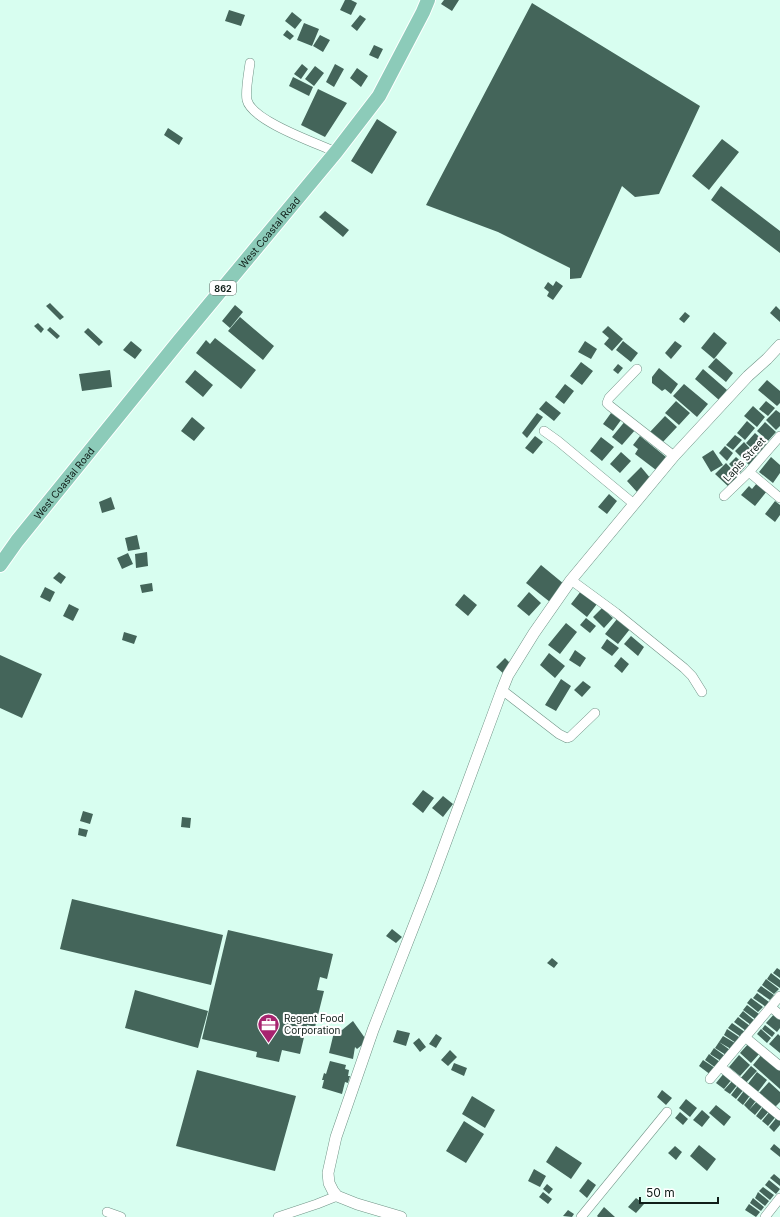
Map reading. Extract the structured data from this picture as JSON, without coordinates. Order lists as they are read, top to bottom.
{
  "streets": {
    "main road": ["West Coastal Road", "862"],
    "street": ["Lapis Street"]
  },
  "places": {
    "office": ["Regent Food Corporation"]
  },
  "scale_bar": "50 m"
}
